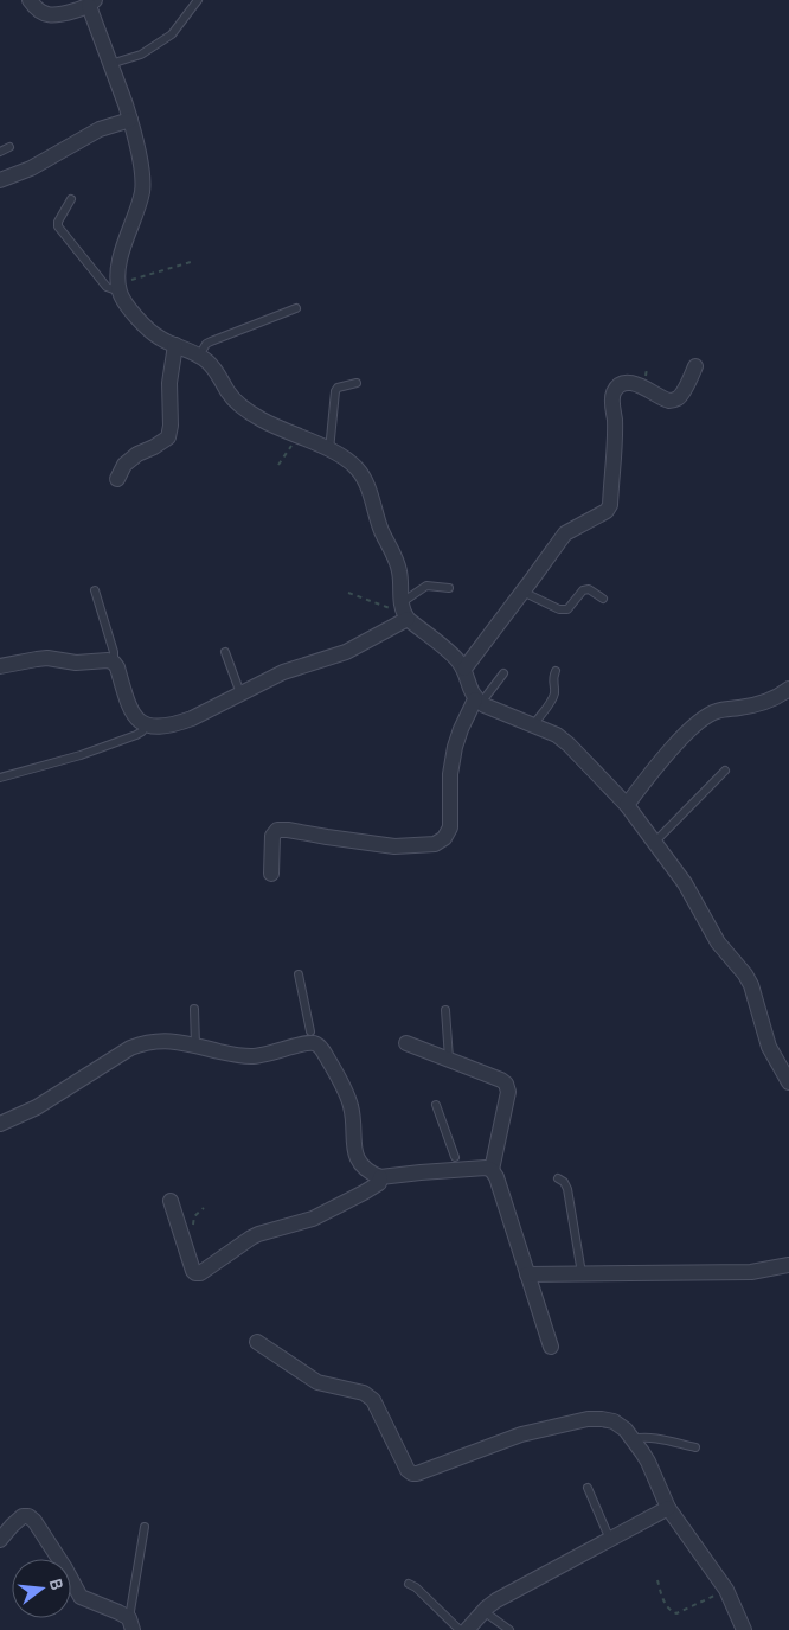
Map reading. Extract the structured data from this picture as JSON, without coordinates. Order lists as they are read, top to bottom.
{
  "north": "right"
}
